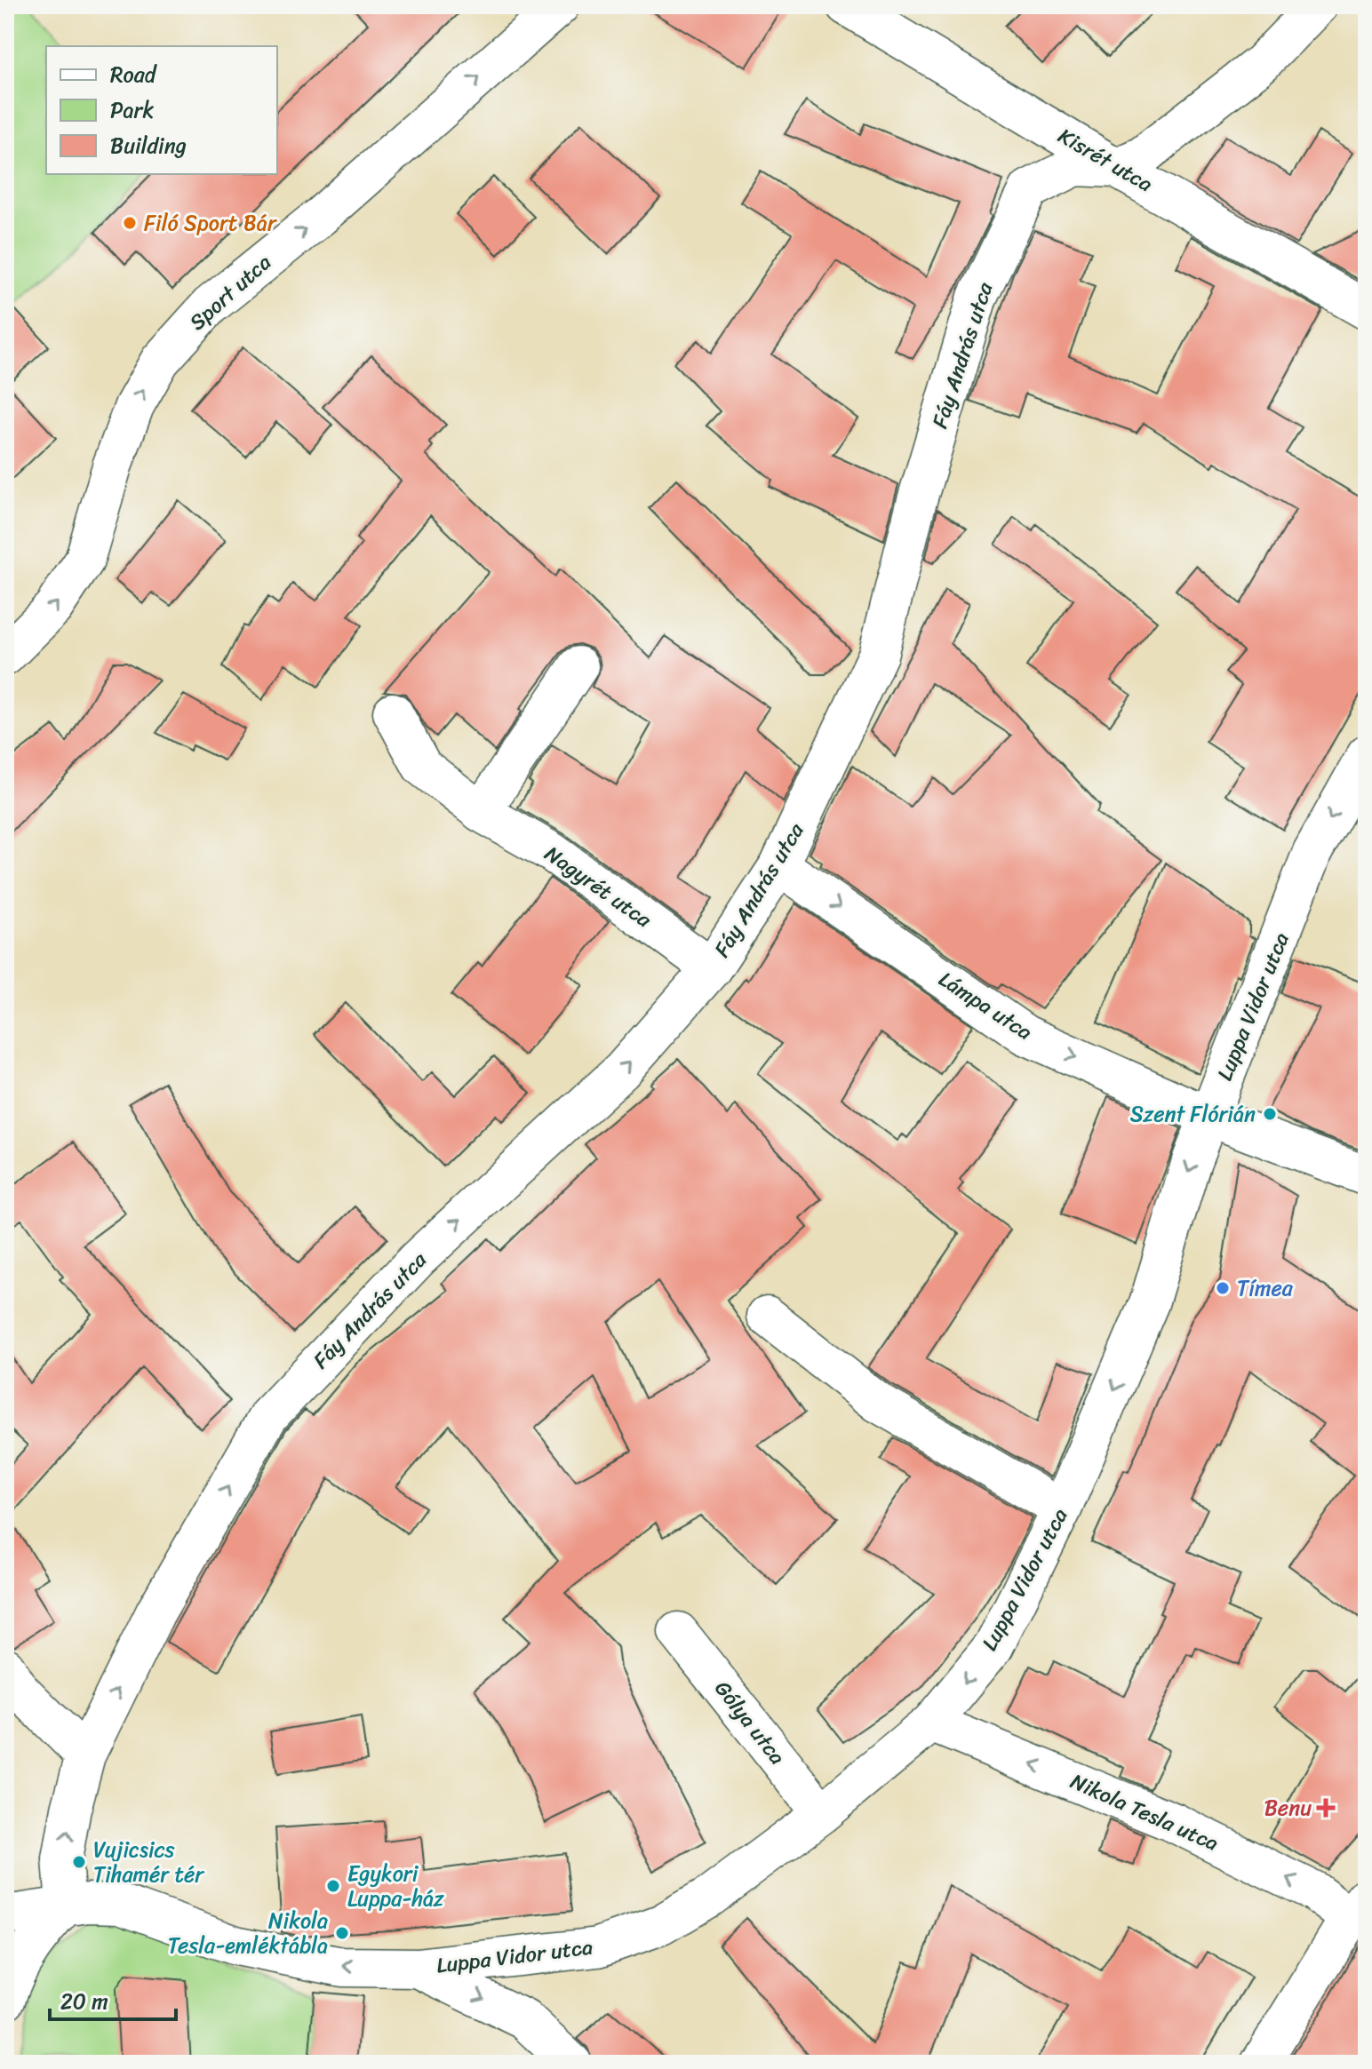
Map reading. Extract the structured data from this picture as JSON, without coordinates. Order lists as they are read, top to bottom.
{
  "streets": {
    "street": [
      "Kisrét utca",
      "Sport utca",
      "Fáy András utca",
      "Nagyrét utca",
      "Lámpa utca",
      "Luppa Vidor utca",
      "Gólya utca",
      "Nikola Tesla utca"
    ]
  },
  "crossings": [
    ["Kisrét utca", "Fáy András utca"],
    ["Fáy András utca", "Nagyrét utca"],
    ["Fáy András utca", "Lámpa utca"],
    ["Lámpa utca", "Luppa Vidor utca"],
    ["Luppa Vidor utca", "Gólya utca"],
    ["Luppa Vidor utca", "Nikola Tesla utca"]
  ],
  "one_way": [
    "Sport utca",
    "Fáy András utca",
    "Lámpa utca",
    "Luppa Vidor utca",
    "Nikola Tesla utca"
  ],
  "places": {
    "other": [
      "Filó Sport Bár",
      "Szent Flórián",
      "Tímea",
      "Vujicsics Tihamér tér",
      "Egykori Luppa-ház",
      "Nikola Tesla-emléktábla"
    ],
    "health": ["Benu"]
  },
  "legend": ["Road", "Park", "Building"],
  "scale_bar": "20 m"
}
